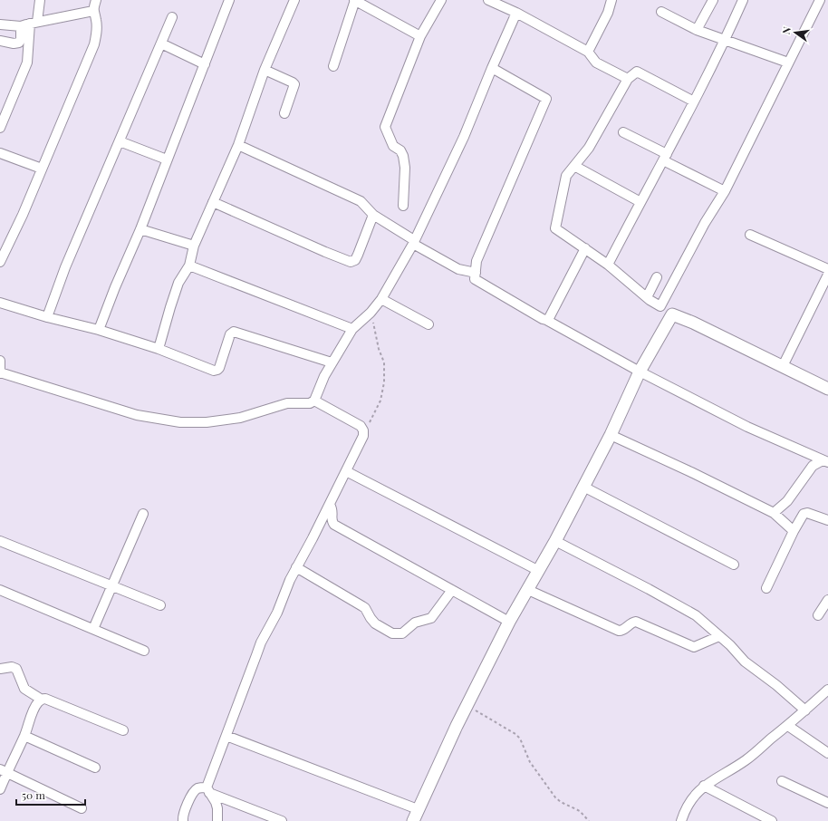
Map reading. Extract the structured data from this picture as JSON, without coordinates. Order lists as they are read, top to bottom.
{
  "scale_bar": "50 m",
  "north": "left"
}
